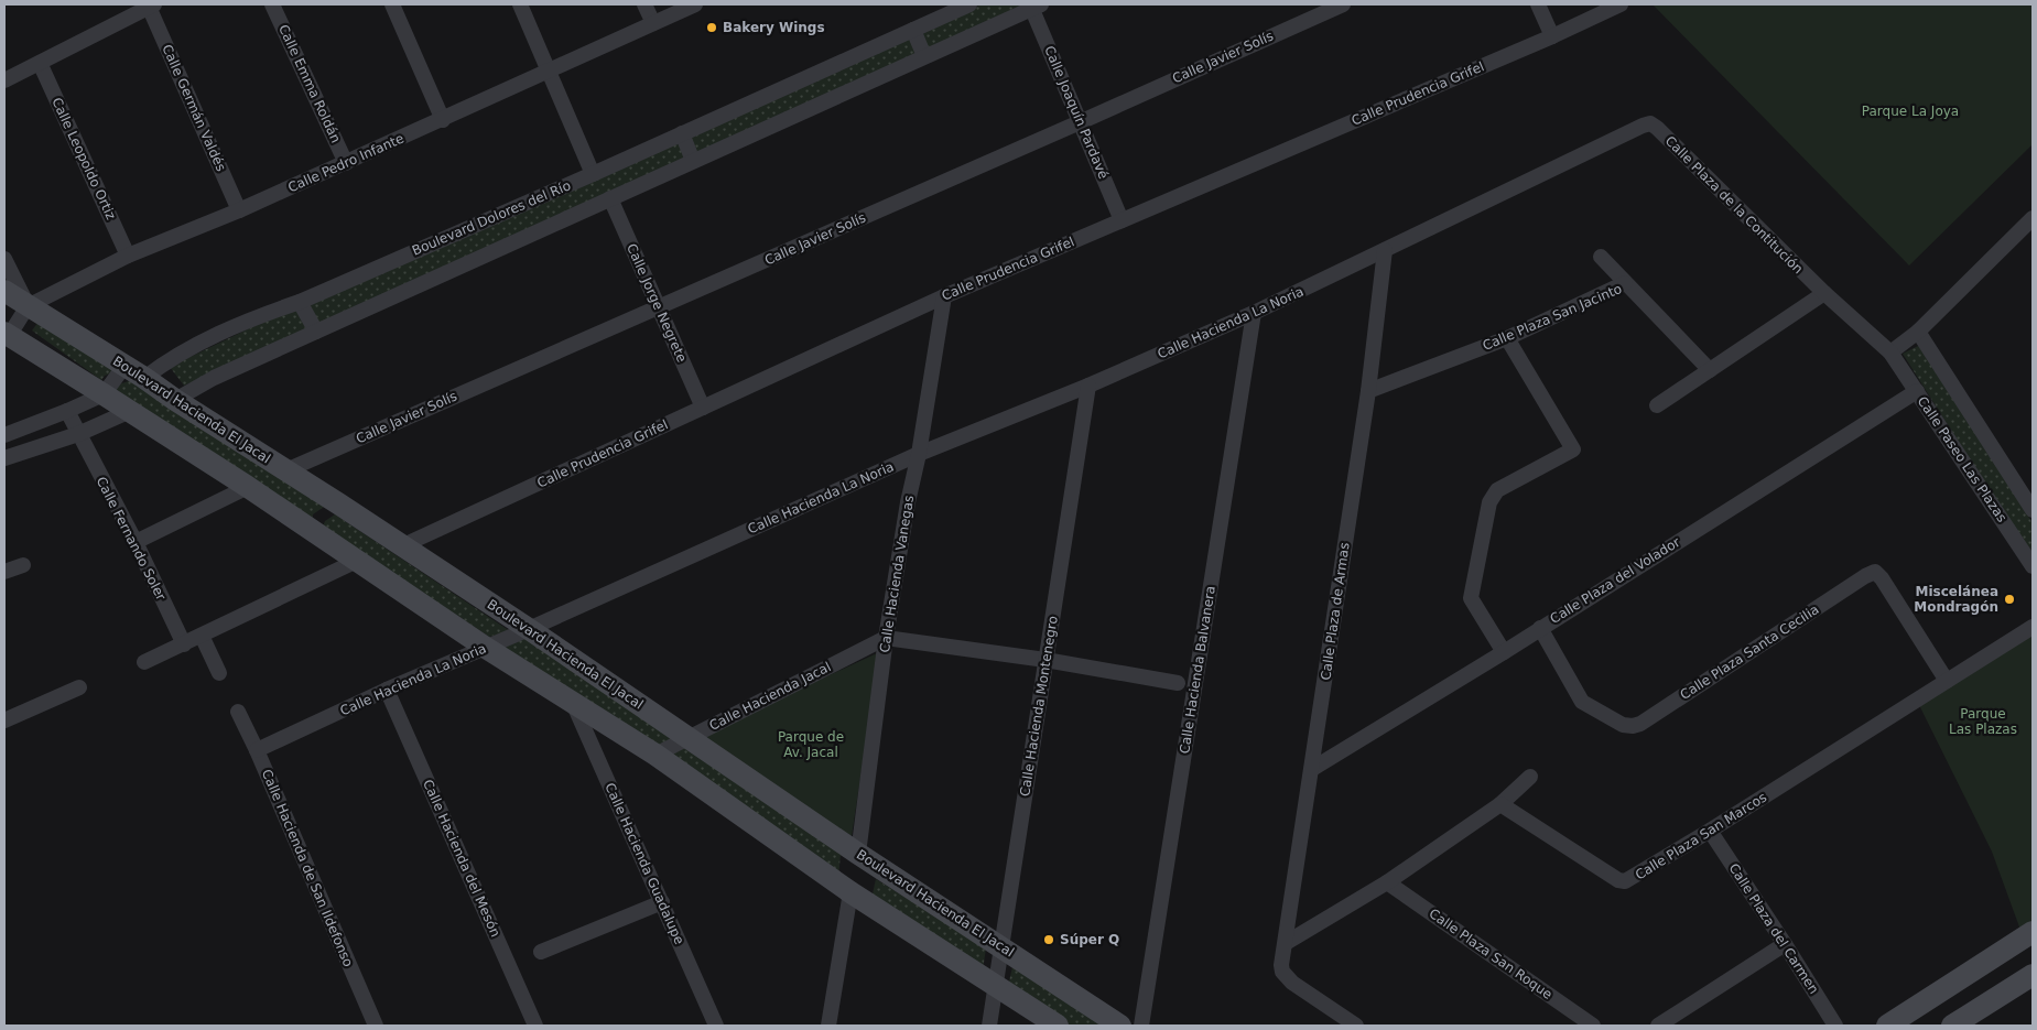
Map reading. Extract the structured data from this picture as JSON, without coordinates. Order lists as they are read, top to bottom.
{
  "streets": {
    "main road": ["Boulevard Hacienda El Jacal"],
    "street": [
      "Calle Javier Solís",
      "Calle Emma Roldán",
      "Calle Prudencia Grifel",
      "Calle Germán Valdés",
      "Calle Joaquín Pardavé",
      "Calle Leopoldo Ortiz",
      "Calle Pedro Infante",
      "Calle Plaza de la Contitución",
      "Boulevard Dolores del Río",
      "Calle Jorge Negrete",
      "Calle Plaza San Jacinto",
      "Calle Hacienda La Noria",
      "Calle Paseo Las Plazas",
      "Calle Fernando Soler",
      "Calle Hacienda Vanegas",
      "Calle Plaza del Volador",
      "Calle Plaza de Armas",
      "Calle Plaza Santa Cecilia",
      "Calle Hacienda Balvanera",
      "Calle Hacienda Jacal",
      "Calle Hacienda Montenegro",
      "Calle Plaza San Marcos",
      "Calle Hacienda del Mesón",
      "Calle Hacienda Guadalupe",
      "Calle Hacienda de San Ildefonso",
      "Calle Plaza del Carmen",
      "Calle Plaza San Roque"
    ]
  },
  "crossings": [
    ["Calle Javier Solís", "Calle Joaquín Pardavé"],
    ["Calle Javier Solís", "Calle Jorge Negrete"],
    ["Calle Javier Solís", "Boulevard Hacienda El Jacal"],
    ["Calle Emma Roldán", "Calle Pedro Infante"],
    ["Calle Prudencia Grifel", "Calle Joaquín Pardavé"],
    ["Calle Prudencia Grifel", "Calle Jorge Negrete"],
    ["Calle Prudencia Grifel", "Boulevard Hacienda El Jacal"],
    ["Calle Prudencia Grifel", "Calle Hacienda Vanegas"],
    ["Calle Germán Valdés", "Calle Pedro Infante"],
    ["Calle Leopoldo Ortiz", "Calle Pedro Infante"],
    ["Calle Pedro Infante", "Boulevard Hacienda El Jacal"],
    ["Calle Plaza de la Contitución", "Calle Hacienda La Noria"],
    ["Calle Plaza de la Contitución", "Calle Paseo Las Plazas"],
    ["Calle Plaza de la Contitución", "Calle Plaza de Armas"],
    ["Boulevard Dolores del Río", "Boulevard Hacienda El Jacal"],
    ["Calle Plaza San Jacinto", "Calle Plaza de Armas"],
    ["Calle Hacienda La Noria", "Boulevard Hacienda El Jacal"],
    ["Calle Hacienda La Noria", "Calle Hacienda Vanegas"],
    ["Calle Hacienda La Noria", "Calle Plaza de Armas"],
    ["Calle Hacienda La Noria", "Calle Hacienda Balvanera"],
    ["Calle Hacienda La Noria", "Calle Hacienda Montenegro"],
    ["Calle Hacienda La Noria", "Calle Hacienda del Mesón"],
    ["Calle Hacienda La Noria", "Calle Hacienda de San Ildefonso"],
    ["Boulevard Hacienda El Jacal", "Calle Hacienda Vanegas"],
    ["Boulevard Hacienda El Jacal", "Calle Hacienda Jacal"],
    ["Boulevard Hacienda El Jacal", "Calle Hacienda Montenegro"],
    ["Calle Paseo Las Plazas", "Calle Plaza del Volador"],
    ["Calle Hacienda Vanegas", "Calle Hacienda Jacal"],
    ["Calle Plaza del Volador", "Calle Plaza de Armas"],
    ["Calle Plaza del Volador", "Calle Plaza Santa Cecilia"],
    ["Calle Plaza Santa Cecilia", "Calle Plaza San Marcos"],
    ["Calle Plaza San Marcos", "Calle Plaza del Carmen"]
  ],
  "parks": ["Parque La Joya", "Parque Las Plazas", "Parque de Av. Jacal"],
  "places": ["Bakery Wings", "Miscelánea Mondragón", "Súper Q"]
}
